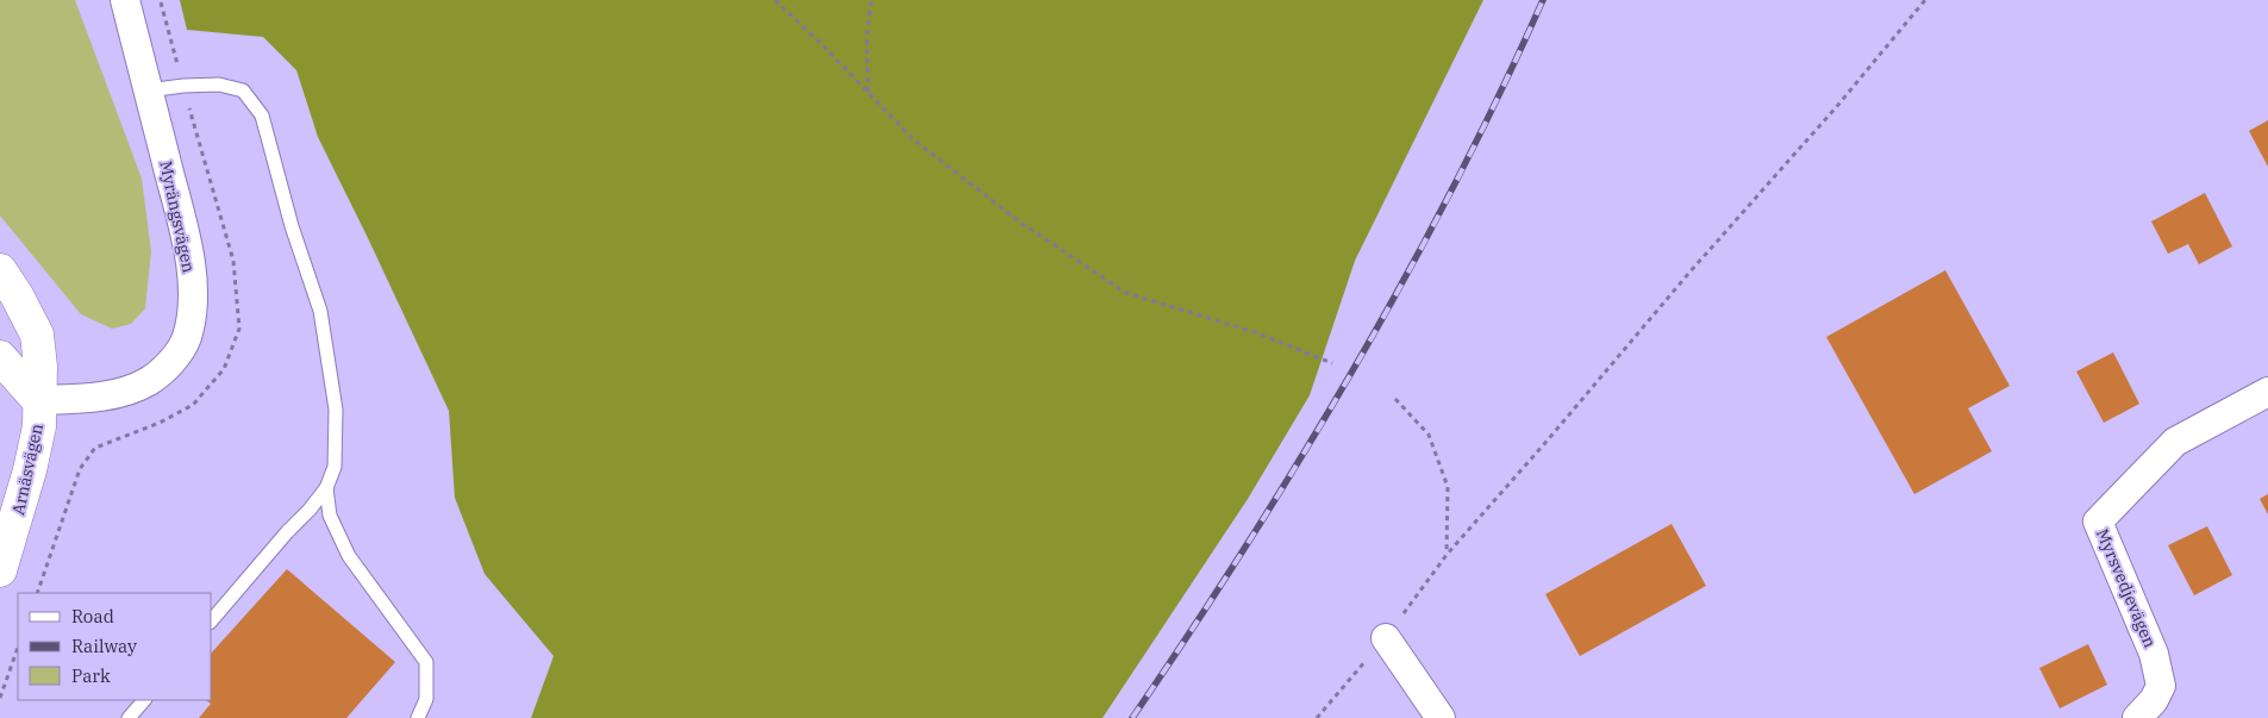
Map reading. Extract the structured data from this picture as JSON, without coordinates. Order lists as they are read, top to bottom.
{
  "streets": {
    "street": ["Myrängsvägen", "Arnäsvägen", "Myrsvedjevägen"]
  },
  "crossings": [
    ["Myrängsvägen", "Arnäsvägen"]
  ],
  "legend": ["Road", "Railway", "Park"]
}
